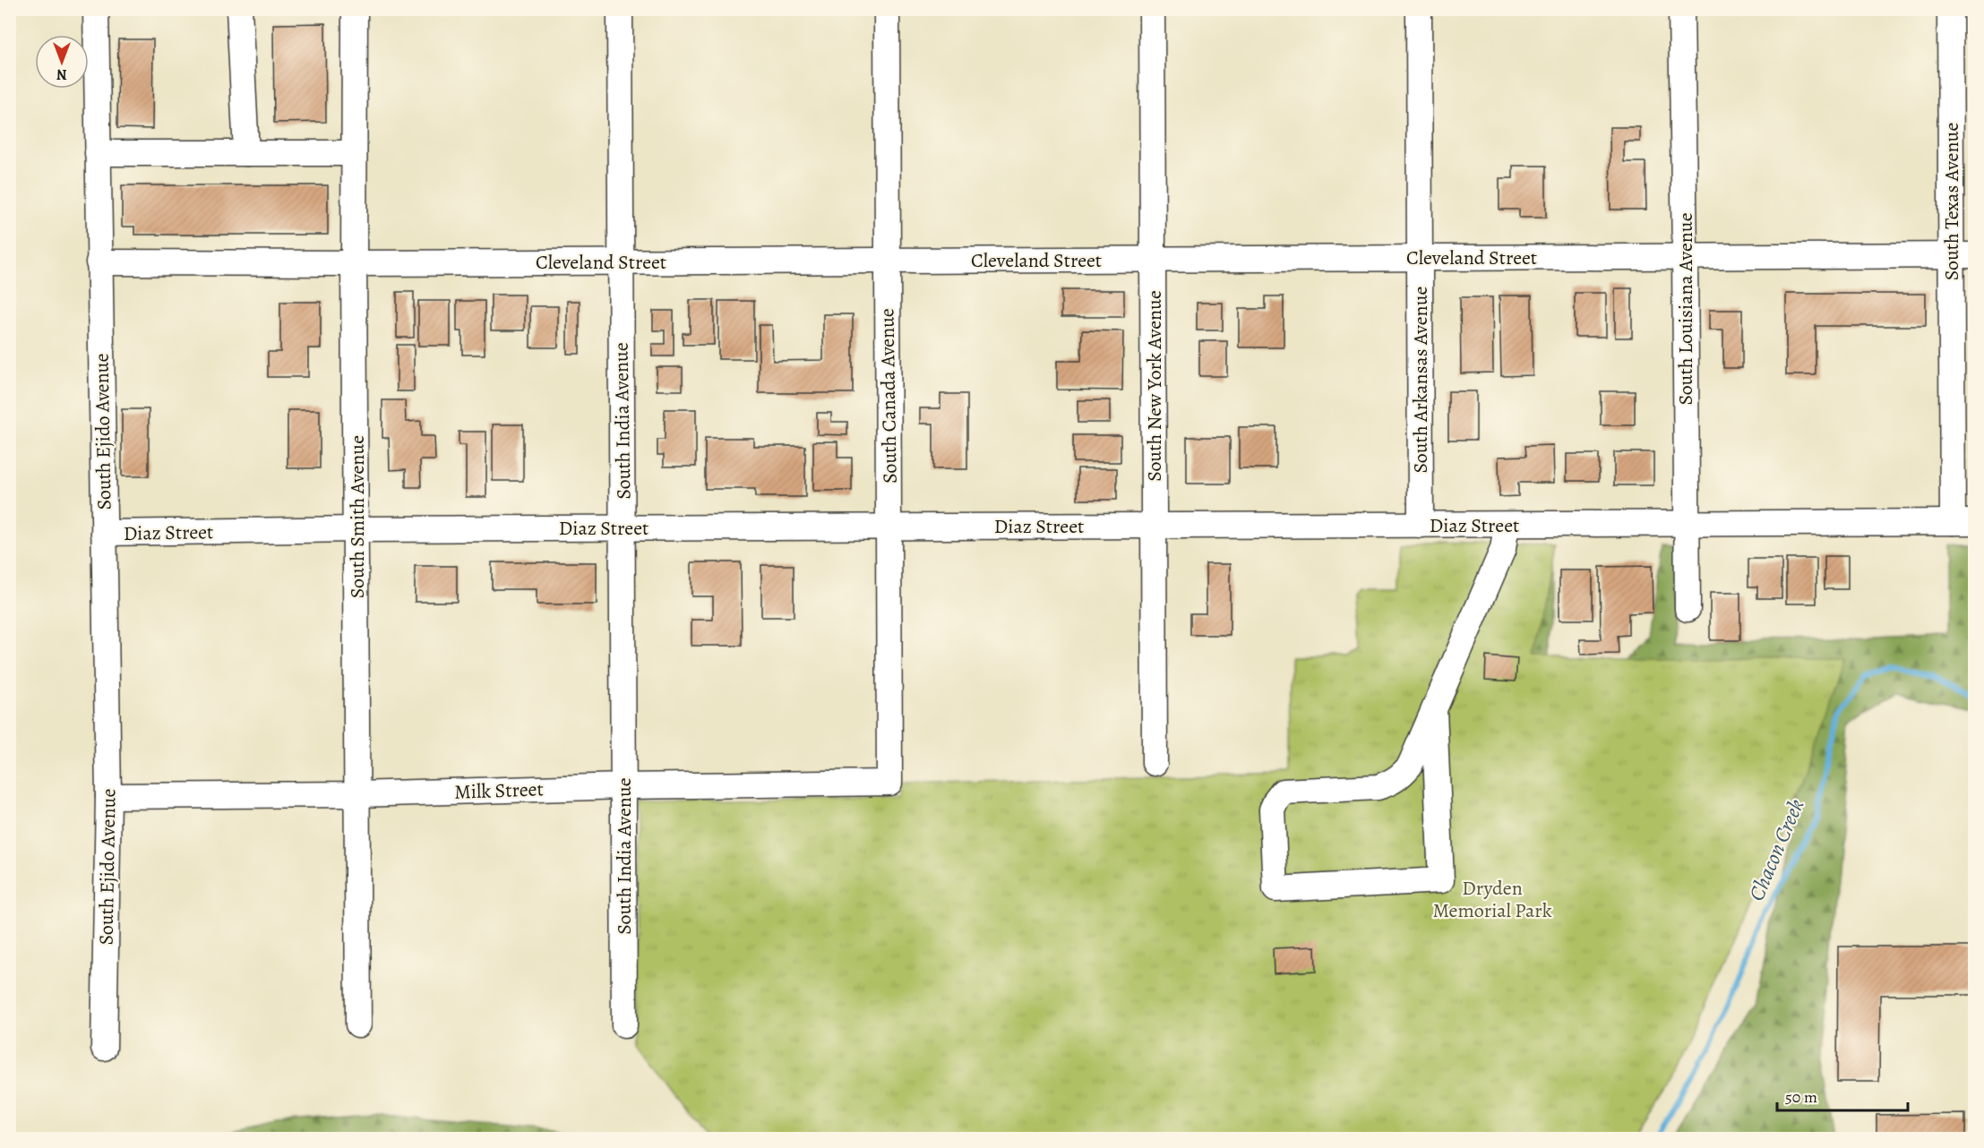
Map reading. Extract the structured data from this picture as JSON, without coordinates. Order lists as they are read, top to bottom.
{
  "streets": {
    "street": [
      "South Texas Avenue",
      "Cleveland Street",
      "South Louisiana Avenue",
      "South Arkansas Avenue",
      "South New York Avenue",
      "South Canada Avenue",
      "South India Avenue",
      "South Ejido Avenue",
      "South Smith Avenue",
      "Diaz Street",
      "Milk Street"
    ]
  },
  "crossings": [
    ["South Texas Avenue", "Cleveland Street"],
    ["South Texas Avenue", "Diaz Street"],
    ["Cleveland Street", "South Louisiana Avenue"],
    ["Cleveland Street", "South Arkansas Avenue"],
    ["Cleveland Street", "South New York Avenue"],
    ["Cleveland Street", "South Canada Avenue"],
    ["Cleveland Street", "South India Avenue"],
    ["Cleveland Street", "South Ejido Avenue"],
    ["Cleveland Street", "South Smith Avenue"],
    ["South Louisiana Avenue", "Diaz Street"],
    ["South Arkansas Avenue", "Diaz Street"],
    ["South New York Avenue", "Diaz Street"],
    ["South Canada Avenue", "Diaz Street"],
    ["South Canada Avenue", "Milk Street"],
    ["South India Avenue", "Diaz Street"],
    ["South India Avenue", "Milk Street"],
    ["South Ejido Avenue", "Diaz Street"],
    ["South Ejido Avenue", "Milk Street"],
    ["South Smith Avenue", "Diaz Street"],
    ["South Smith Avenue", "Milk Street"]
  ],
  "water": ["Chacon Creek"],
  "parks": ["Dryden Memorial Park"],
  "scale_bar": "50 m",
  "north": "bottom"
}
